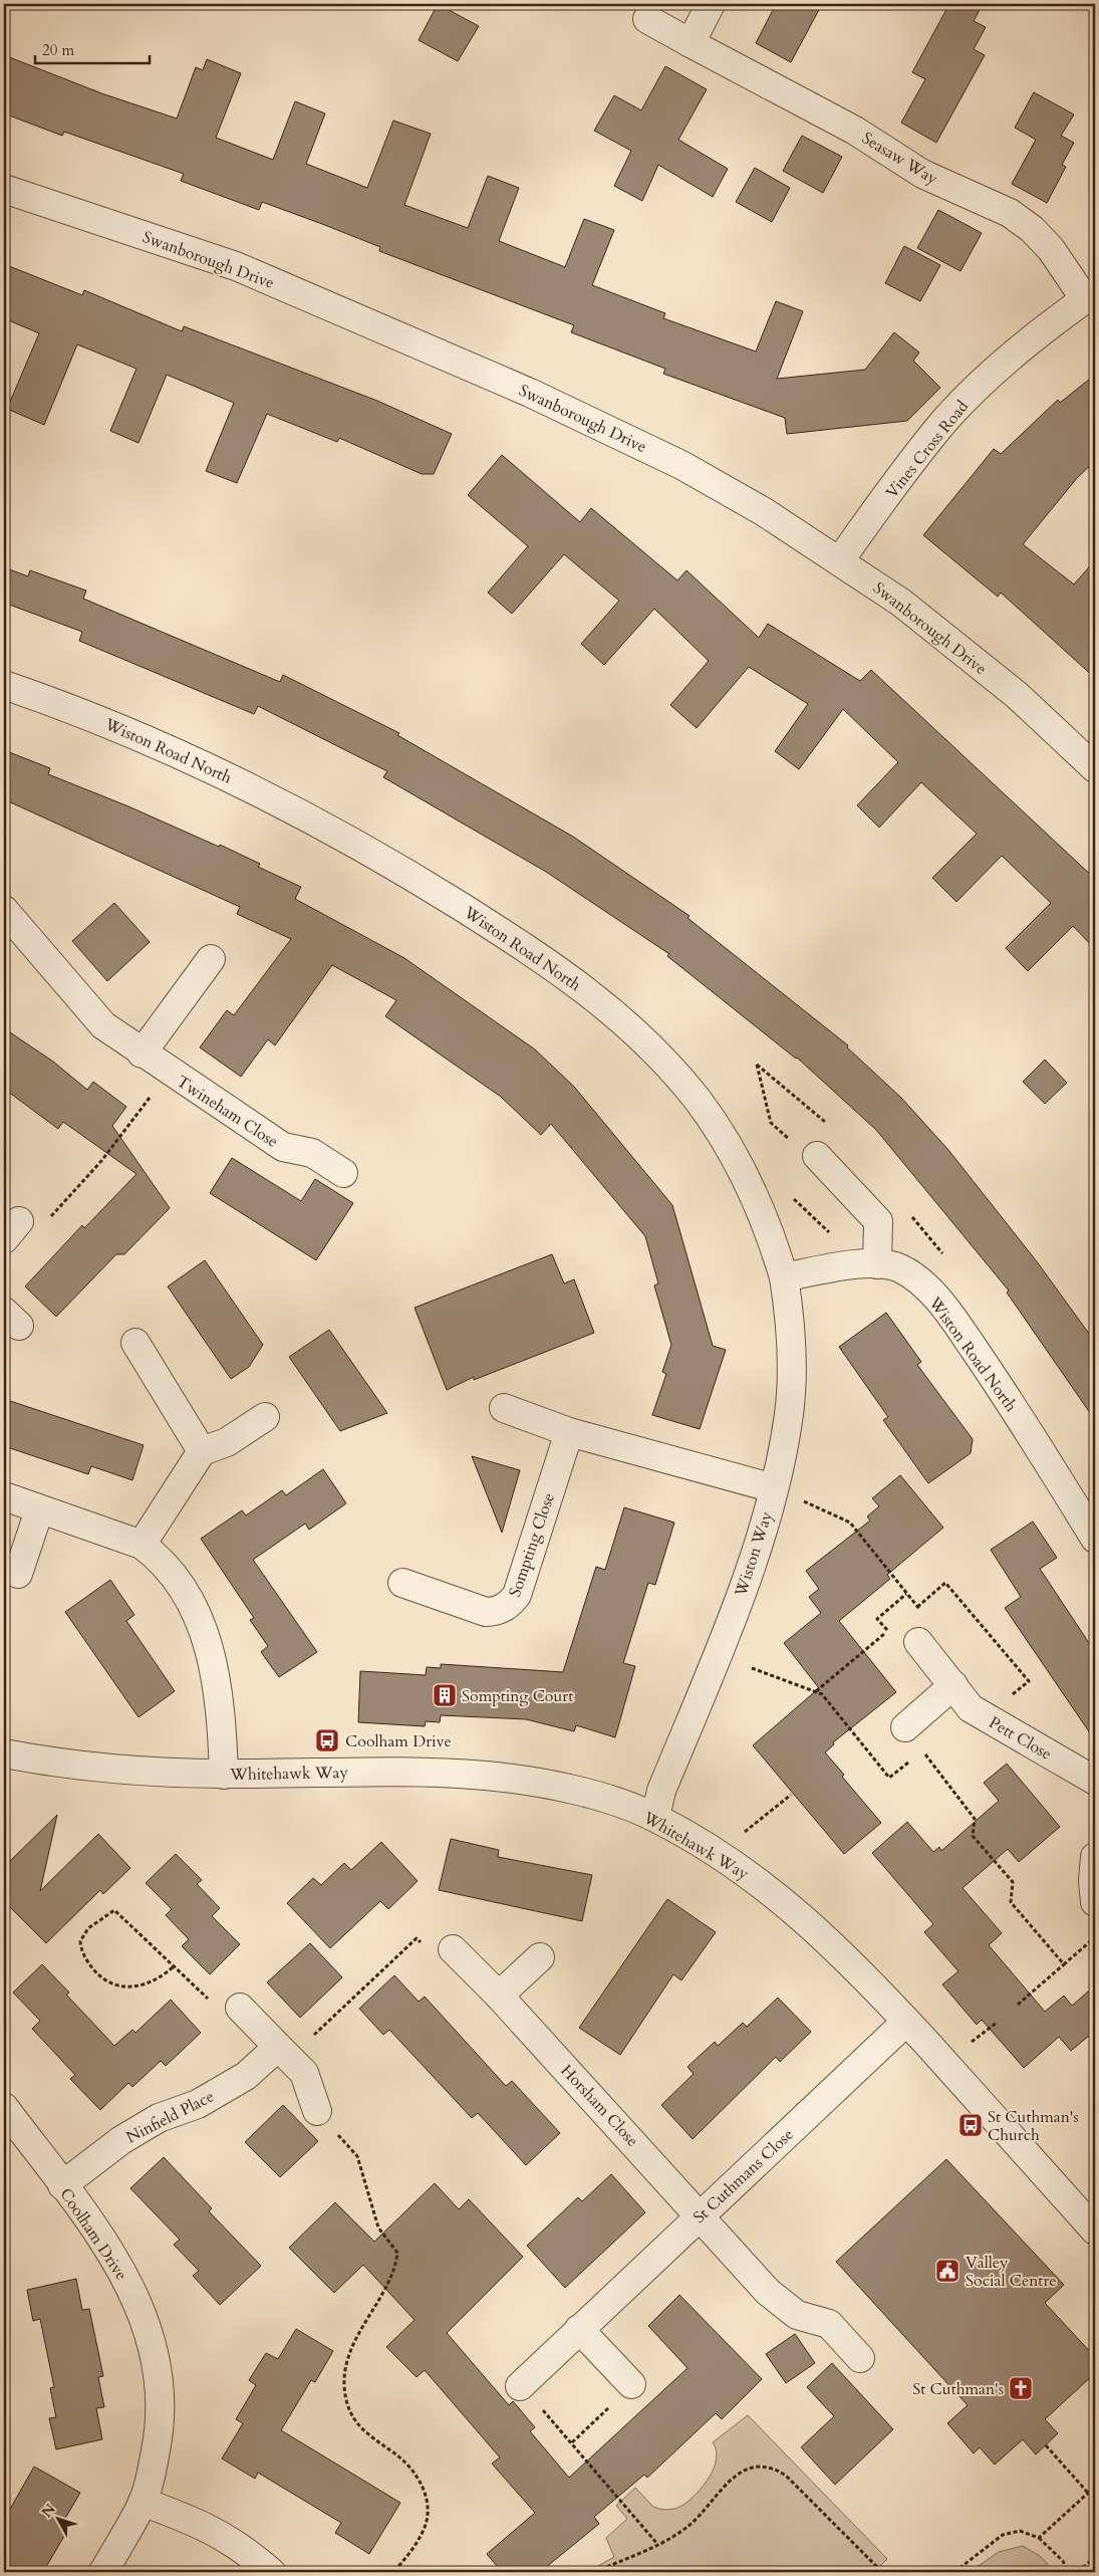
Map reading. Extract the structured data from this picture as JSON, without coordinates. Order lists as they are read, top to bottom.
{
  "streets": {
    "street": [
      "Seasaw Way",
      "Swanborough Drive",
      "Vines Cross Road",
      "Wiston Road North",
      "Twineham Close",
      "Sompting Close",
      "Wiston Way",
      "Pett Close",
      "Whitehawk Way",
      "Horsham Close",
      "Ninfield Place",
      "St Cuthmans Close",
      "Coolham Drive"
    ]
  },
  "crossings": [
    ["Seasaw Way", "Vines Cross Road"],
    ["Swanborough Drive", "Vines Cross Road"],
    ["Wiston Road North", "Wiston Way"],
    ["Wiston Way", "Whitehawk Way"],
    ["Whitehawk Way", "St Cuthmans Close"],
    ["Horsham Close", "St Cuthmans Close"],
    ["Ninfield Place", "Coolham Drive"]
  ],
  "places": {
    "building": ["Sompting Court"],
    "bus stop": ["Coolham Drive", "St Cuthman's Church"],
    "public building": ["Valley Social Centre"],
    "church": ["St Cuthman's"]
  },
  "scale_bar": "20 m",
  "north": "top left"
}
